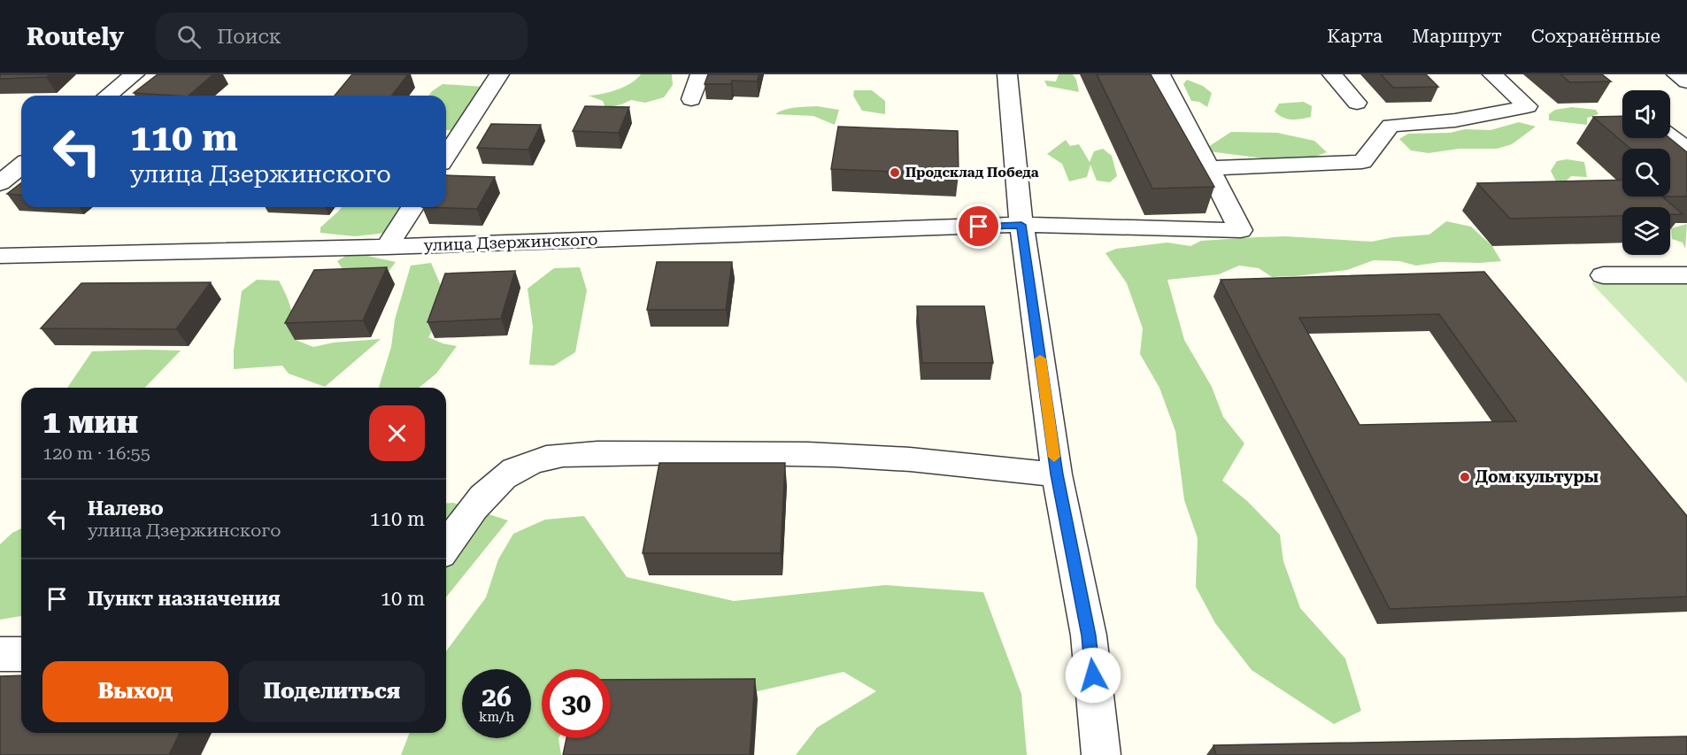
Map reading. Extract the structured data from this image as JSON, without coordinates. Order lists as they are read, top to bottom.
{
  "streets": {
    "street": ["улица Дзержинского"]
  },
  "places": ["Продсклад Победа", "Дом культуры"],
  "page": {
    "header": "Routely",
    "search": "Поиск",
    "nav": ["Карта", "Маршрут", "Сохранённые"],
    "turn": ["110 m", "улица Дзержинского"],
    "heading": ["1 мин", "120 m · 16:55"],
    "list": [
      {
        "name": "Налево",
        "note": "улица Дзержинского",
        "value": "110 m"
      },
      {
        "name": "Пункт назначения",
        "value": "10 m"
      }
    ],
    "buttons": ["Выход", "Поделиться"],
    "speed": "26 km/h",
    "limit": "30"
  }
}
